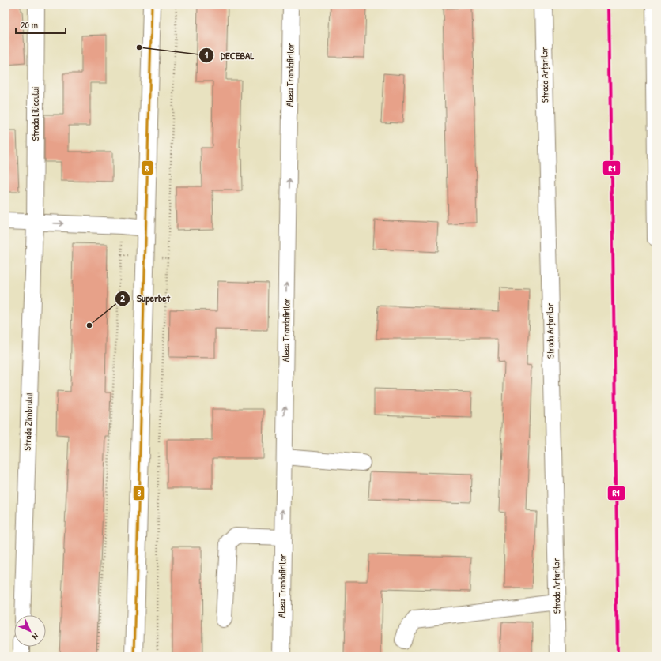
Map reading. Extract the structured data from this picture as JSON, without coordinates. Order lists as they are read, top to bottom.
{
  "streets": {
    "street": [
      "Aleea Trandafirilor",
      "Strada Arțarilor",
      "Strada Liliacului",
      "Strada Zimbrului"
    ]
  },
  "crossings": [
    ["Strada Liliacului", "Strada Zimbrului"]
  ],
  "one_way": ["Aleea Trandafirilor"],
  "places": ["DECEBAL", "Superbet"],
  "lines": ["transit line R1", "transit line 8"],
  "scale_bar": "20 m",
  "north": "bottom right"
}
